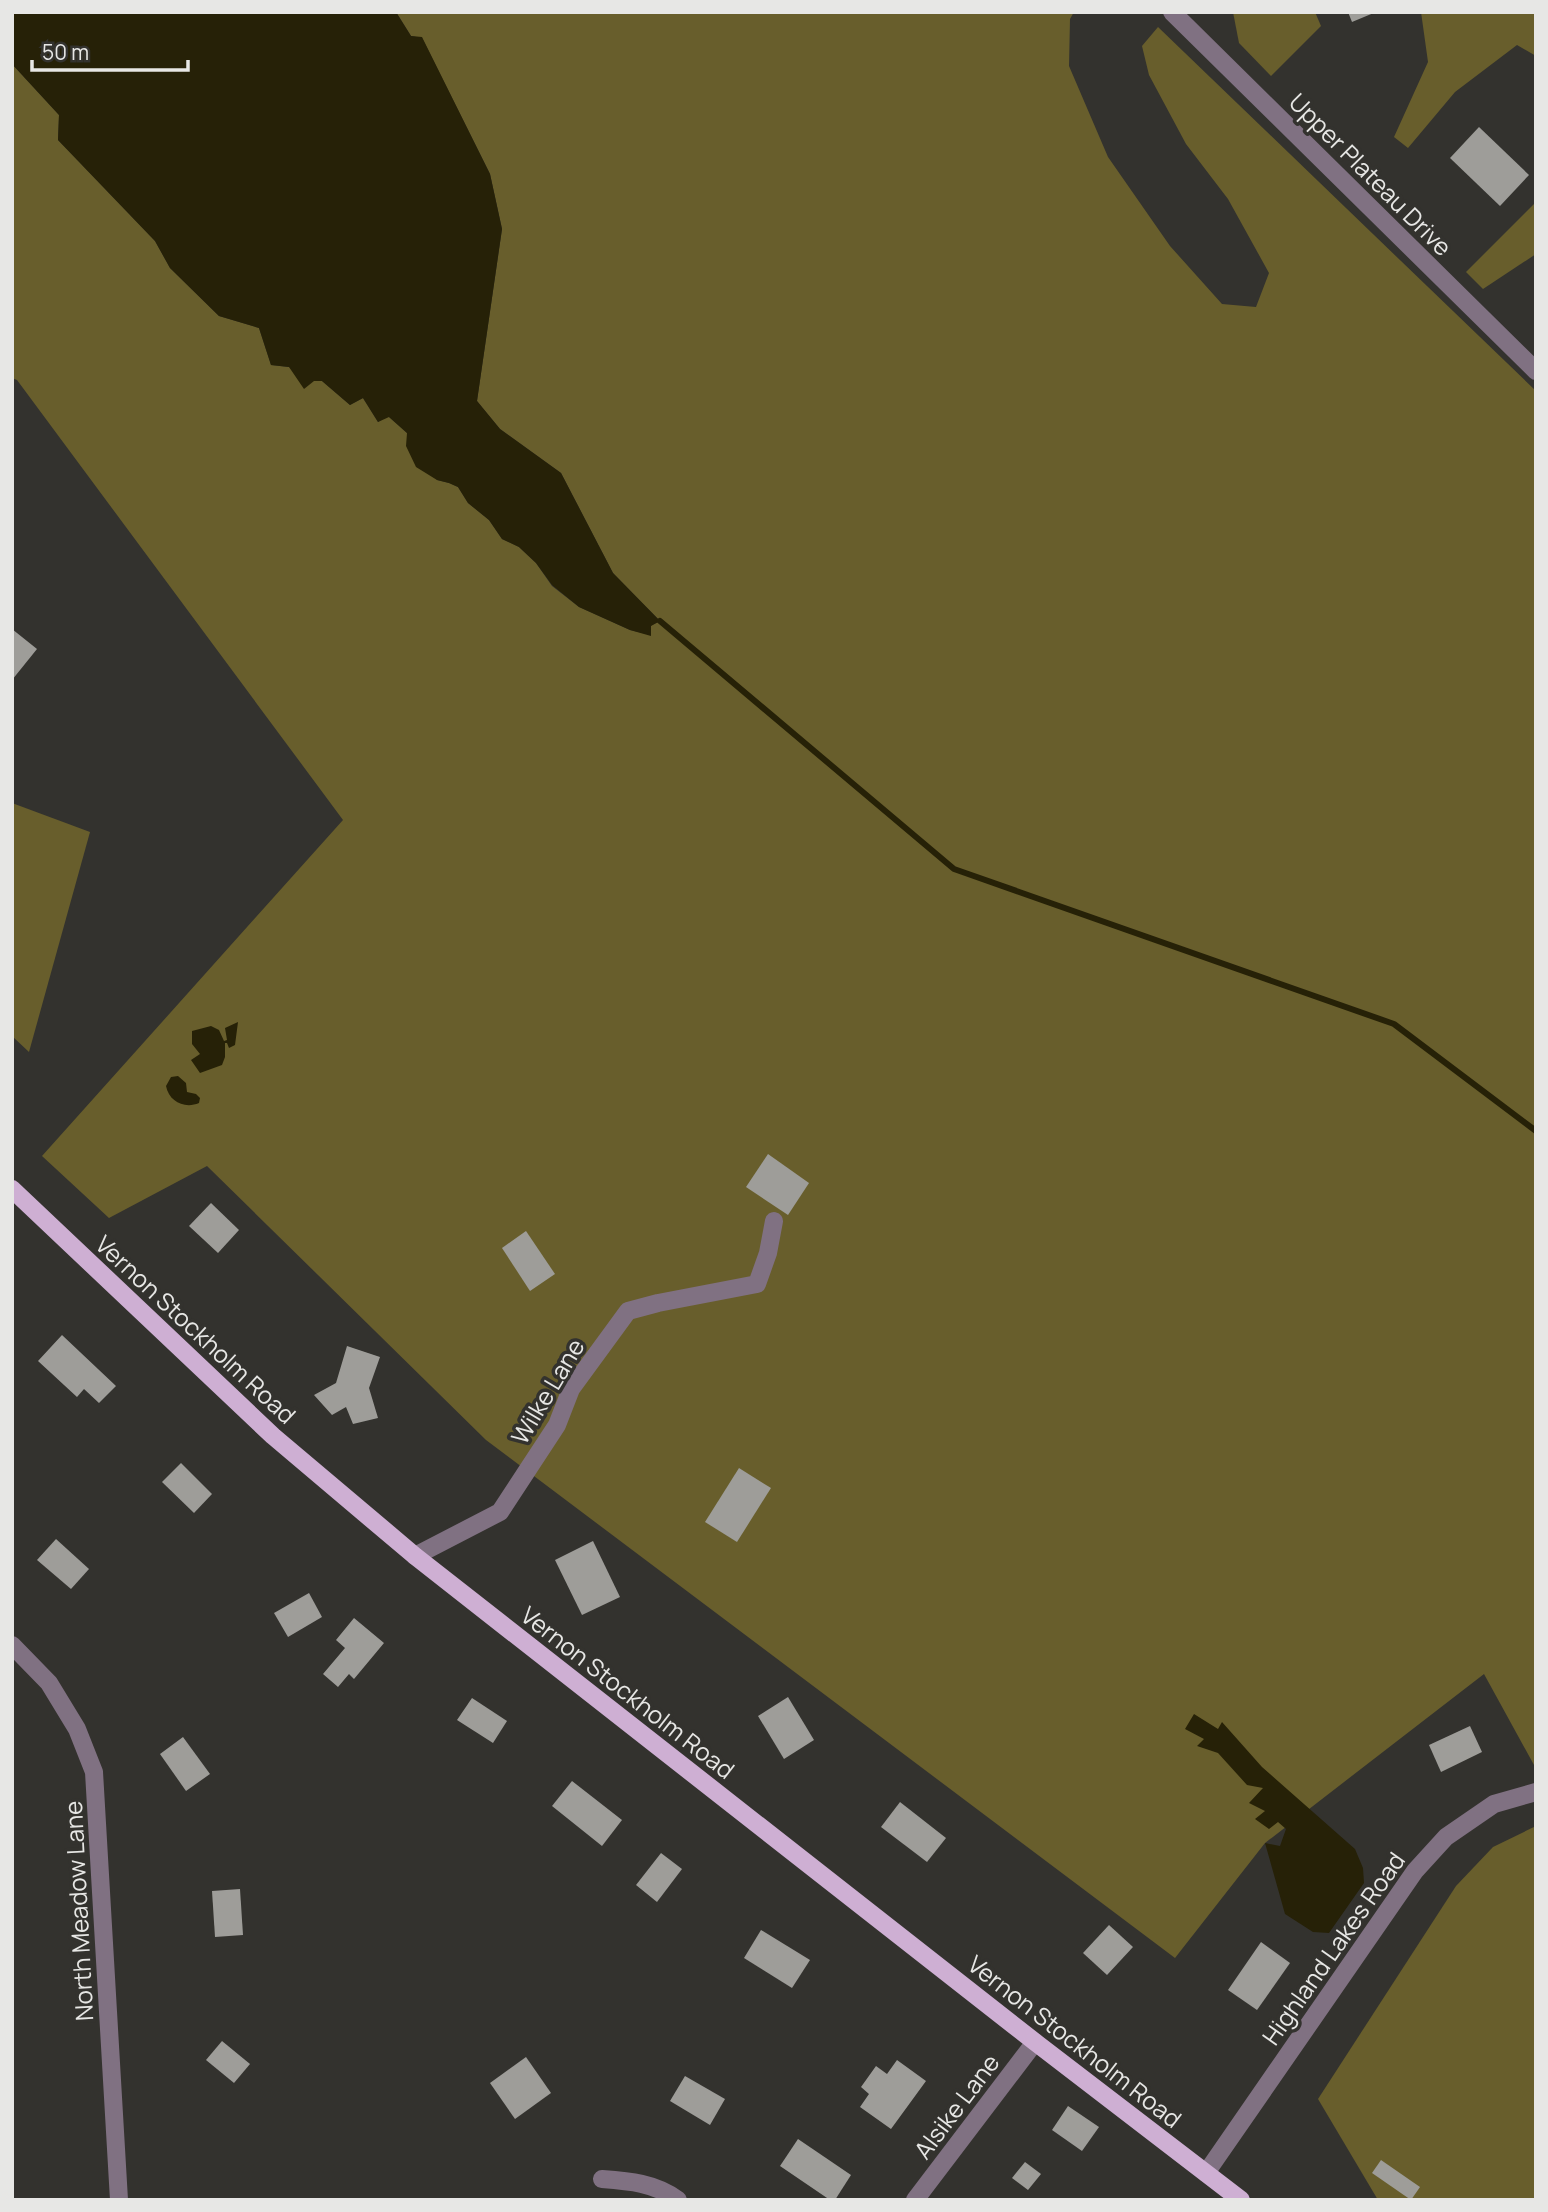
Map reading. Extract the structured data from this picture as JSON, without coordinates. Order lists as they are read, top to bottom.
{
  "streets": {
    "main road": ["Vernon Stockholm Road"],
    "street": [
      "Upper Plateau Drive",
      "Wilke Lane",
      "North Meadow Lane",
      "Highland Lakes Road",
      "Alsike Lane"
    ]
  },
  "crossings": [
    ["Vernon Stockholm Road", "Wilke Lane"],
    ["Vernon Stockholm Road", "Highland Lakes Road"],
    ["Vernon Stockholm Road", "Alsike Lane"]
  ],
  "scale_bar": "50 m"
}
